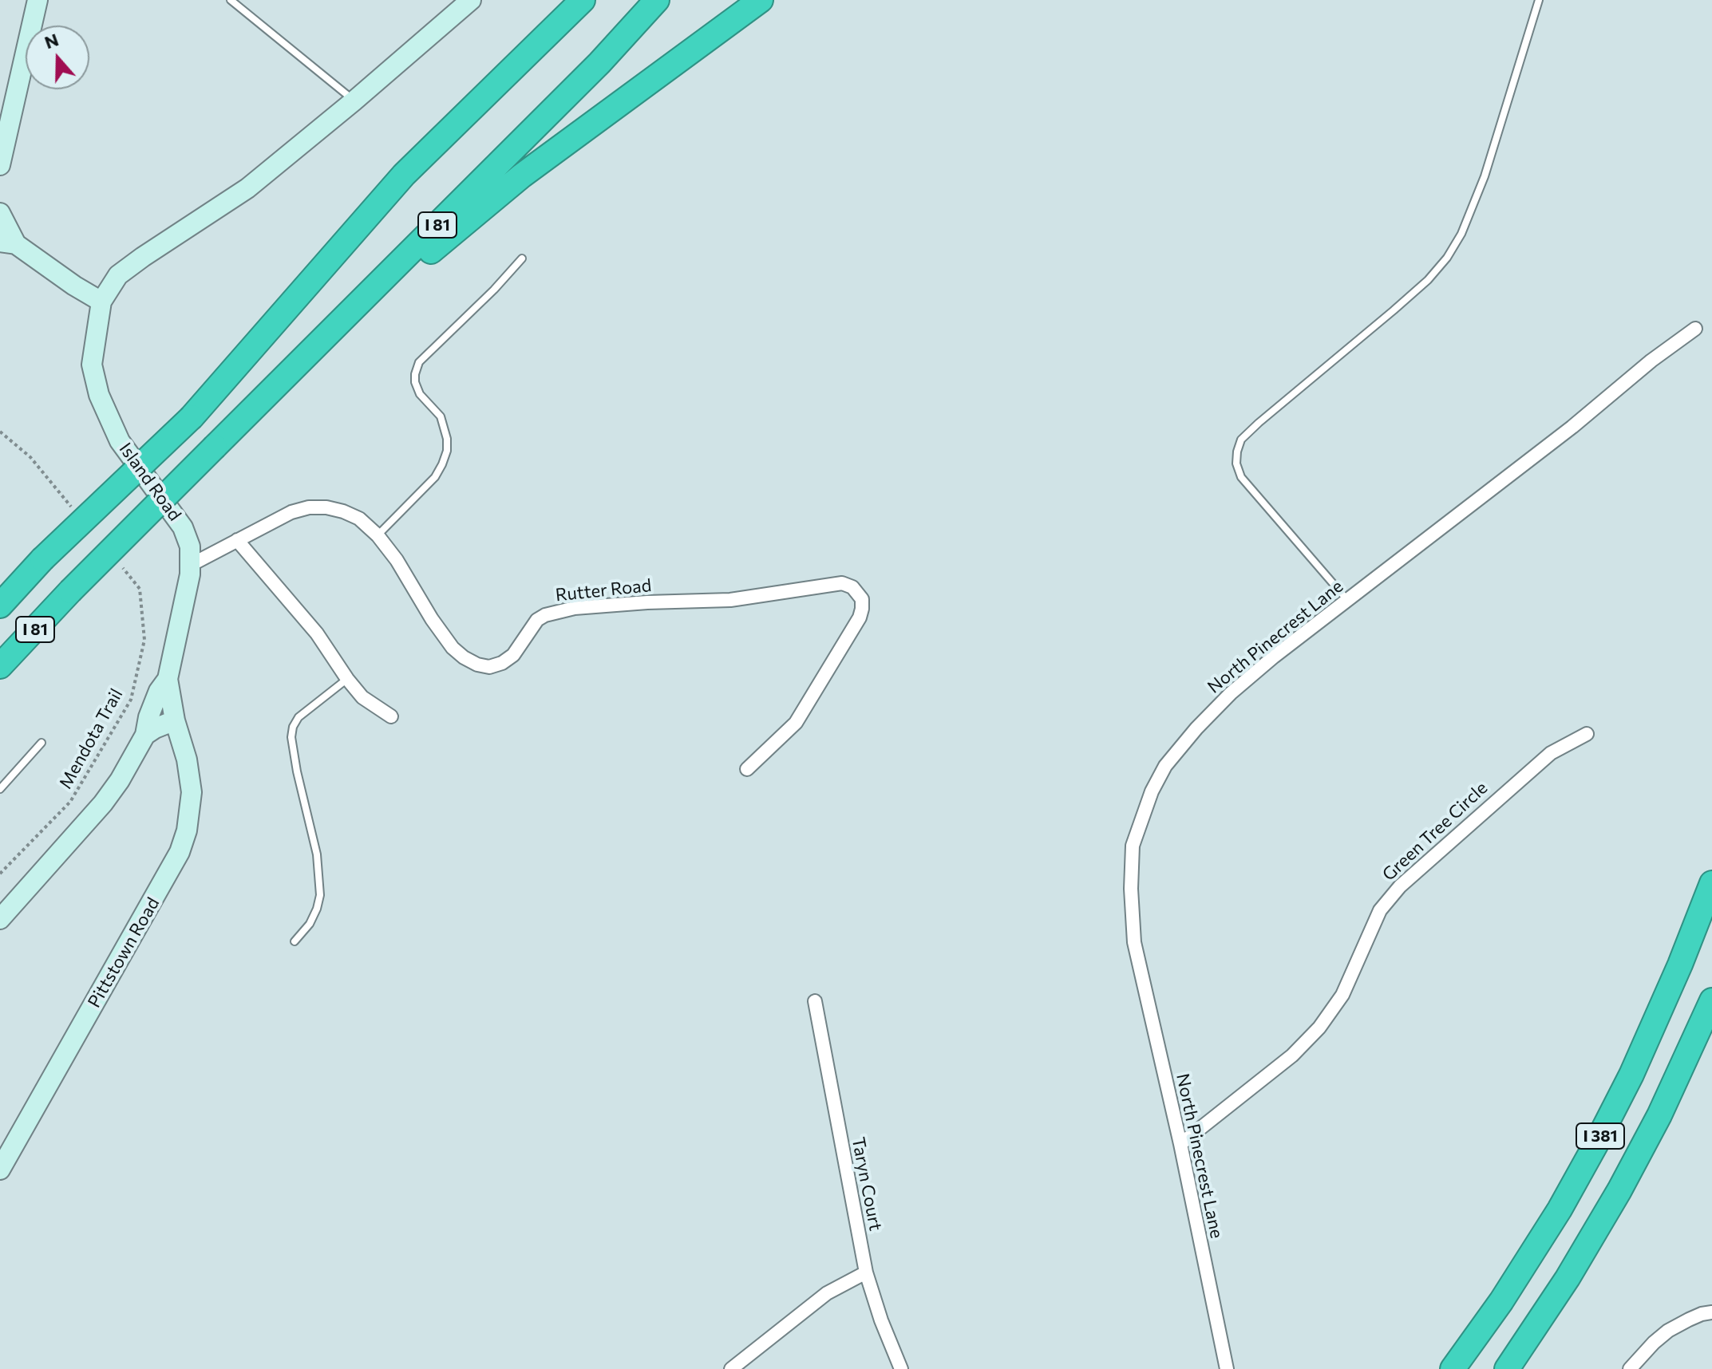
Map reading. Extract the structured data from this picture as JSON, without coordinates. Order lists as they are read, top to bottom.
{
  "streets": {
    "highway": ["I 81", "I 381"],
    "street": [
      "Island Road",
      "Rutter Road",
      "North Pinecrest Lane",
      "Green Tree Circle",
      "Pittstown Road",
      "Taryn Court"
    ],
    "path": ["Mendota Trail"]
  },
  "crossings": [
    ["Island Road", "Rutter Road"],
    ["Island Road", "Pittstown Road"],
    ["North Pinecrest Lane", "Green Tree Circle"]
  ],
  "north": "top"
}
